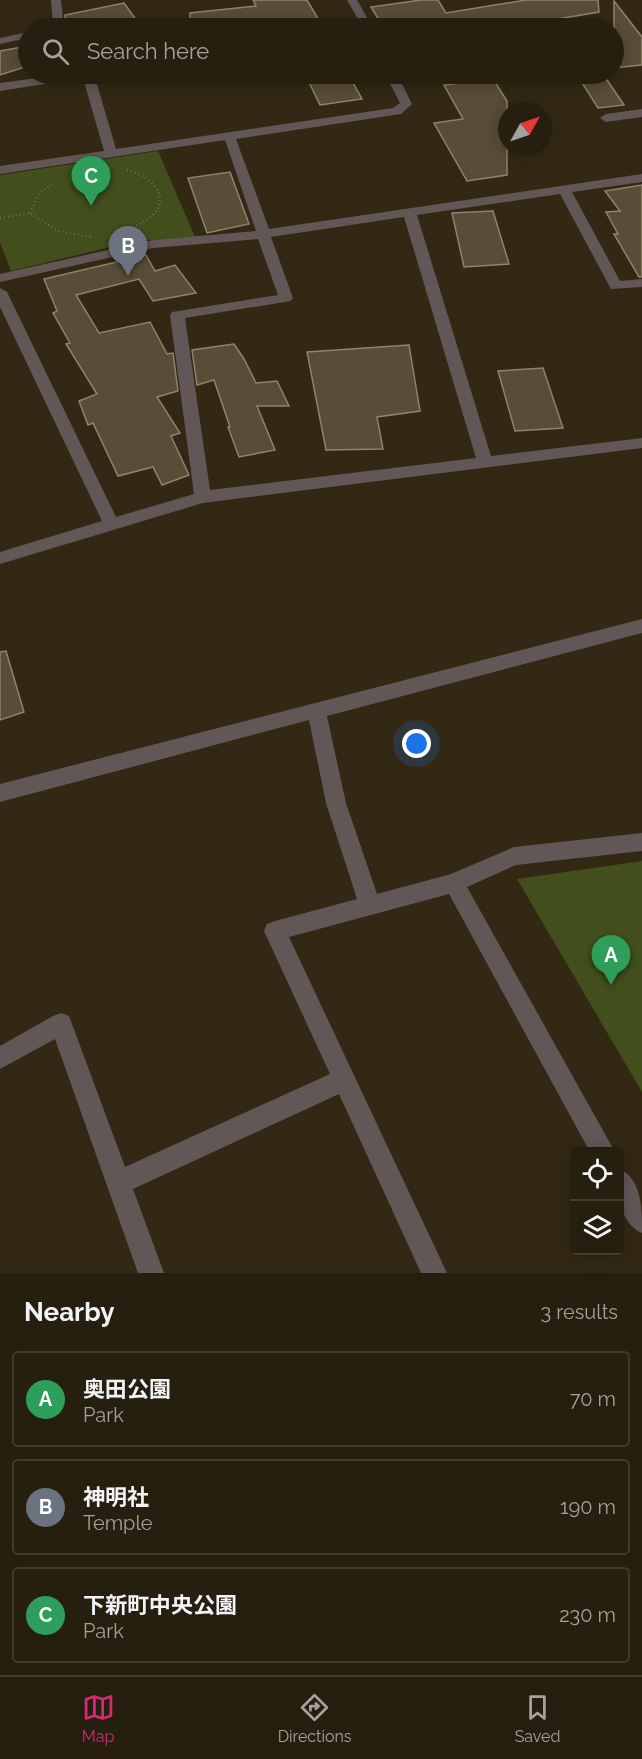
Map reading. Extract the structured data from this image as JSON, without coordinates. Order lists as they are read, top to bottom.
{
  "north": "top right",
  "page": {
    "search": "Search here",
    "pins": ["C", "B", "A"],
    "heading": ["Nearby", "3 results"],
    "list": [
      {
        "mark": "A",
        "name": "奥田公園",
        "note": "Park",
        "value": "70 m"
      },
      {
        "mark": "B",
        "name": "神明社",
        "note": "Temple",
        "value": "190 m"
      },
      {
        "mark": "C",
        "name": "下新町中央公園",
        "note": "Park",
        "value": "230 m"
      }
    ],
    "nav": ["Map", "Directions", "Saved"]
  }
}
